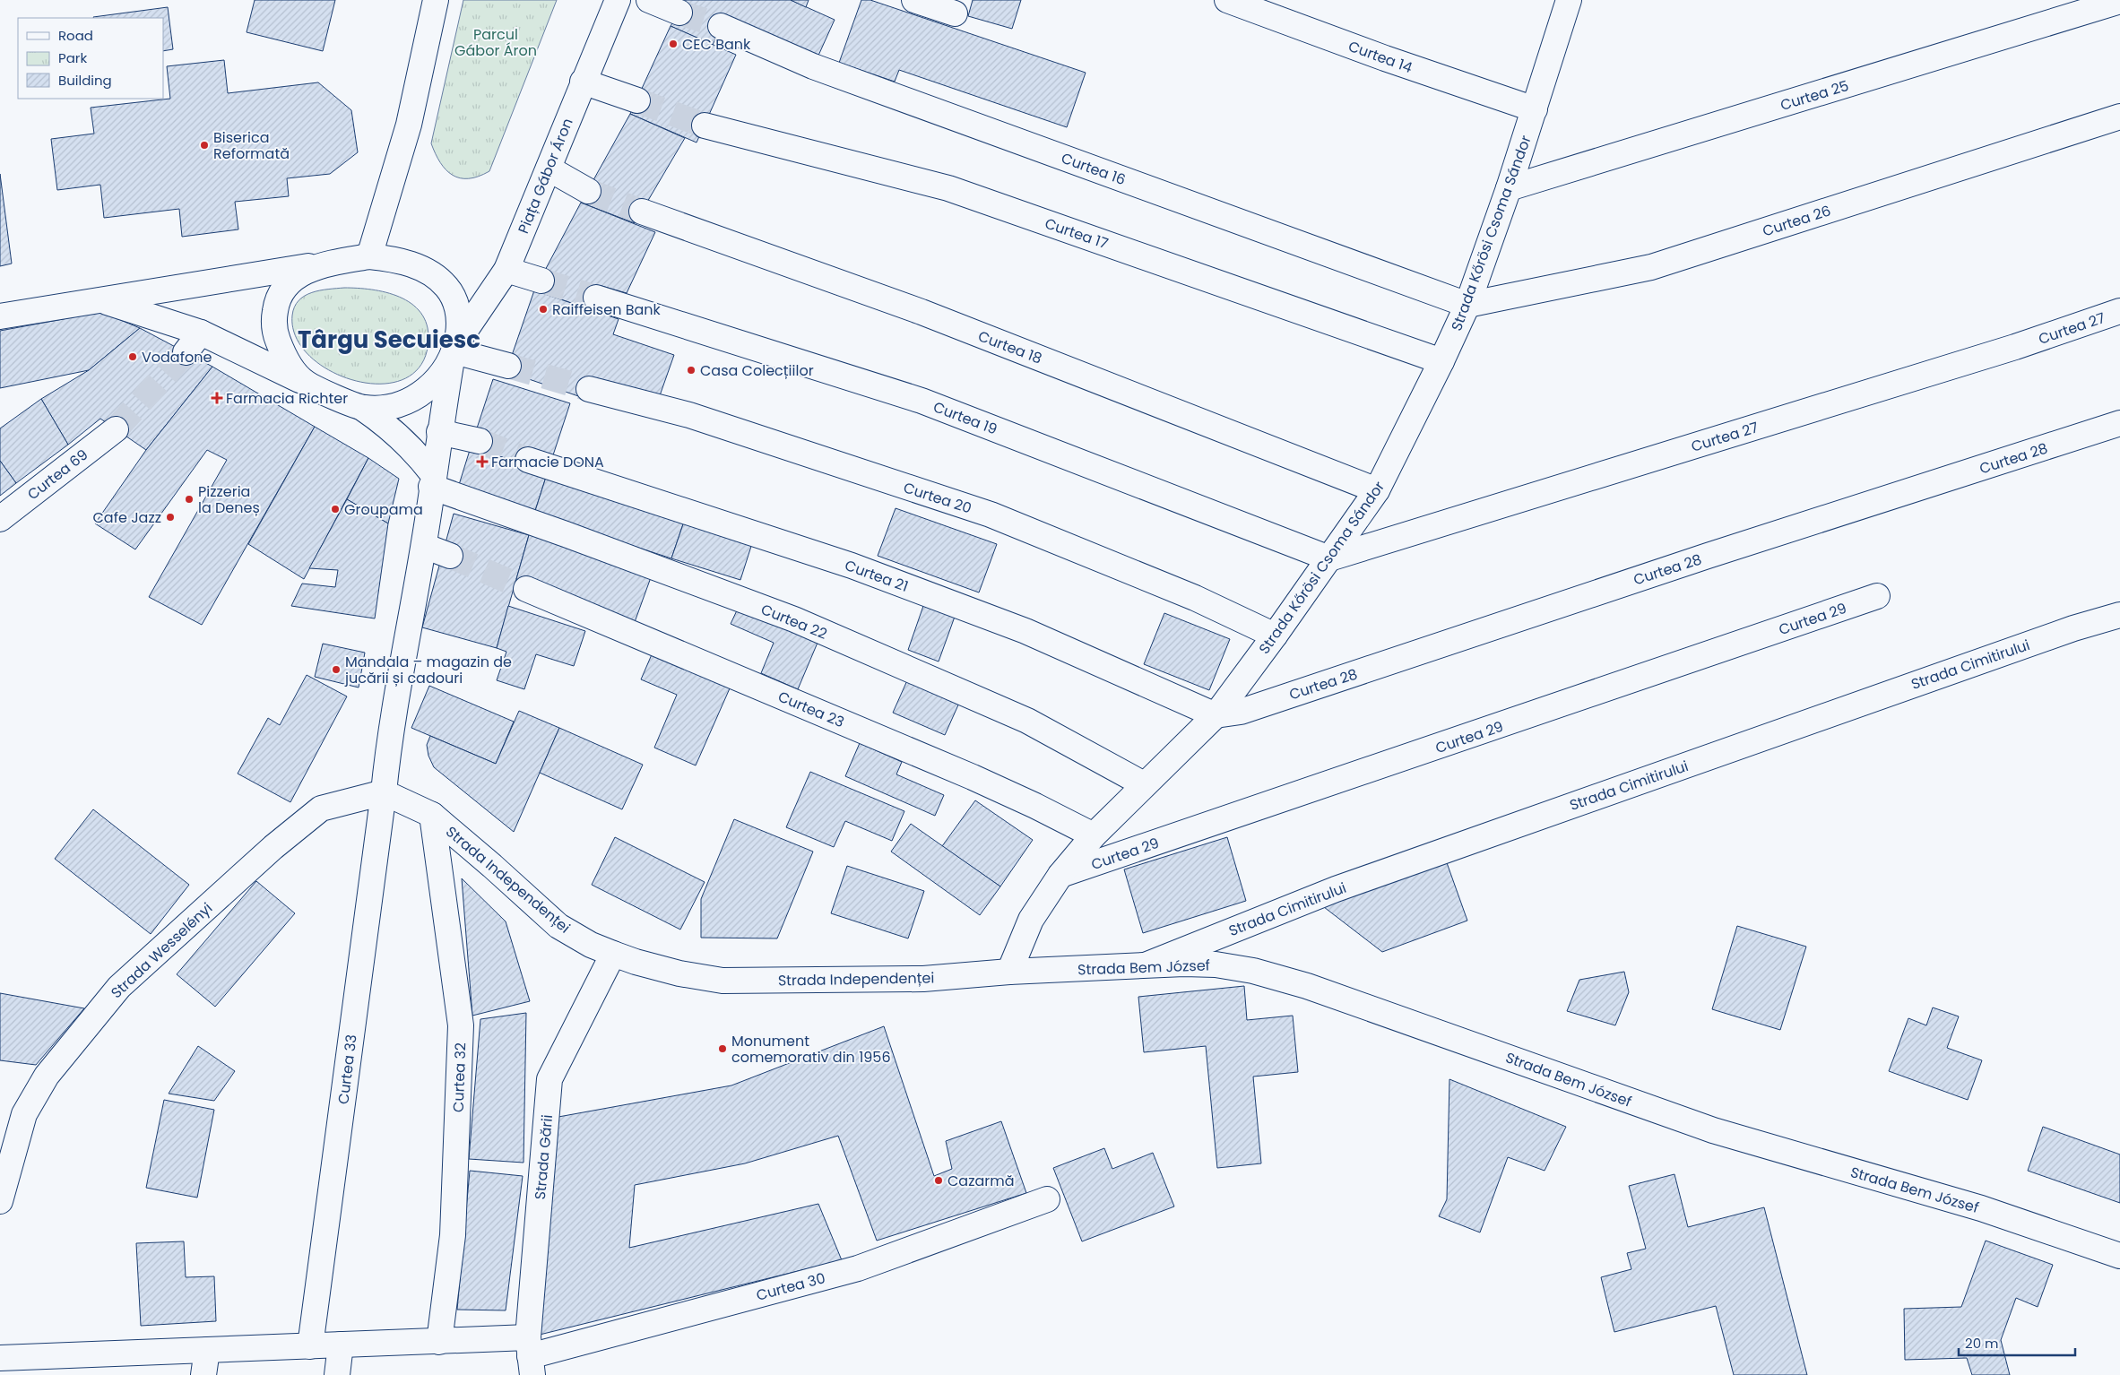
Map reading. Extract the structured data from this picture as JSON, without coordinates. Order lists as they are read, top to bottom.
{
  "streets": {
    "street": [
      "Curtea 14",
      "Curtea 25",
      "Curtea 16",
      "Piața Gábor Áron",
      "Curtea 26",
      "Curtea 17",
      "Strada Kőrösi Csoma Sándor",
      "Curtea 27",
      "Curtea 18",
      "Curtea 19",
      "Curtea 28",
      "Curtea 69",
      "Curtea 20",
      "Curtea 21",
      "Curtea 29",
      "Curtea 22",
      "Strada Cimitirului",
      "Curtea 23",
      "Strada Independenței",
      "Strada Wesselényi",
      "Strada Bem József",
      "Curtea 33",
      "Curtea 32",
      "Strada Gării",
      "Curtea 30"
    ]
  },
  "crossings": [
    ["Curtea 14", "Strada Kőrösi Csoma Sándor"],
    ["Curtea 25", "Strada Kőrösi Csoma Sándor"],
    ["Curtea 16", "Curtea 26"],
    ["Curtea 16", "Strada Kőrösi Csoma Sándor"],
    ["Curtea 26", "Strada Kőrösi Csoma Sándor"],
    ["Curtea 17", "Strada Kőrösi Csoma Sándor"],
    ["Strada Kőrösi Csoma Sándor", "Curtea 27"],
    ["Strada Kőrösi Csoma Sándor", "Curtea 18"],
    ["Strada Kőrösi Csoma Sándor", "Curtea 19"],
    ["Strada Kőrösi Csoma Sándor", "Curtea 28"],
    ["Strada Kőrösi Csoma Sándor", "Curtea 20"],
    ["Strada Kőrösi Csoma Sándor", "Curtea 21"],
    ["Strada Kőrösi Csoma Sándor", "Curtea 29"],
    ["Strada Kőrösi Csoma Sándor", "Curtea 22"],
    ["Strada Kőrösi Csoma Sándor", "Curtea 23"],
    ["Strada Kőrösi Csoma Sándor", "Strada Independenței"],
    ["Strada Kőrösi Csoma Sándor", "Strada Bem József"],
    ["Curtea 27", "Curtea 19"],
    ["Curtea 28", "Curtea 21"],
    ["Strada Cimitirului", "Strada Bem József"],
    ["Strada Independenței", "Strada Wesselényi"],
    ["Strada Independenței", "Strada Bem József"],
    ["Strada Independenței", "Curtea 33"],
    ["Strada Independenței", "Curtea 32"],
    ["Strada Independenței", "Strada Gării"],
    ["Strada Wesselényi", "Curtea 33"],
    ["Curtea 33", "Curtea 30"],
    ["Curtea 32", "Curtea 30"],
    ["Strada Gării", "Curtea 30"]
  ],
  "districts": ["Târgu Secuiesc"],
  "parks": ["Parcul Gábor Áron"],
  "places": {
    "other": [
      "CEC Bank",
      "Biserica Reformată",
      "Raiffeisen Bank",
      "Vodafone",
      "Casa Colecțiilor",
      "Pizzeria la Deneș",
      "Groupama",
      "Cafe Jazz",
      "Mandala – magazin de jucării și cadouri",
      "Monument comemorativ din 1956",
      "Cazarmă"
    ],
    "health": ["Farmacia Richter", "Farmacie DONA"]
  },
  "legend": ["Road", "Park", "Building"],
  "scale_bar": "20 m"
}
